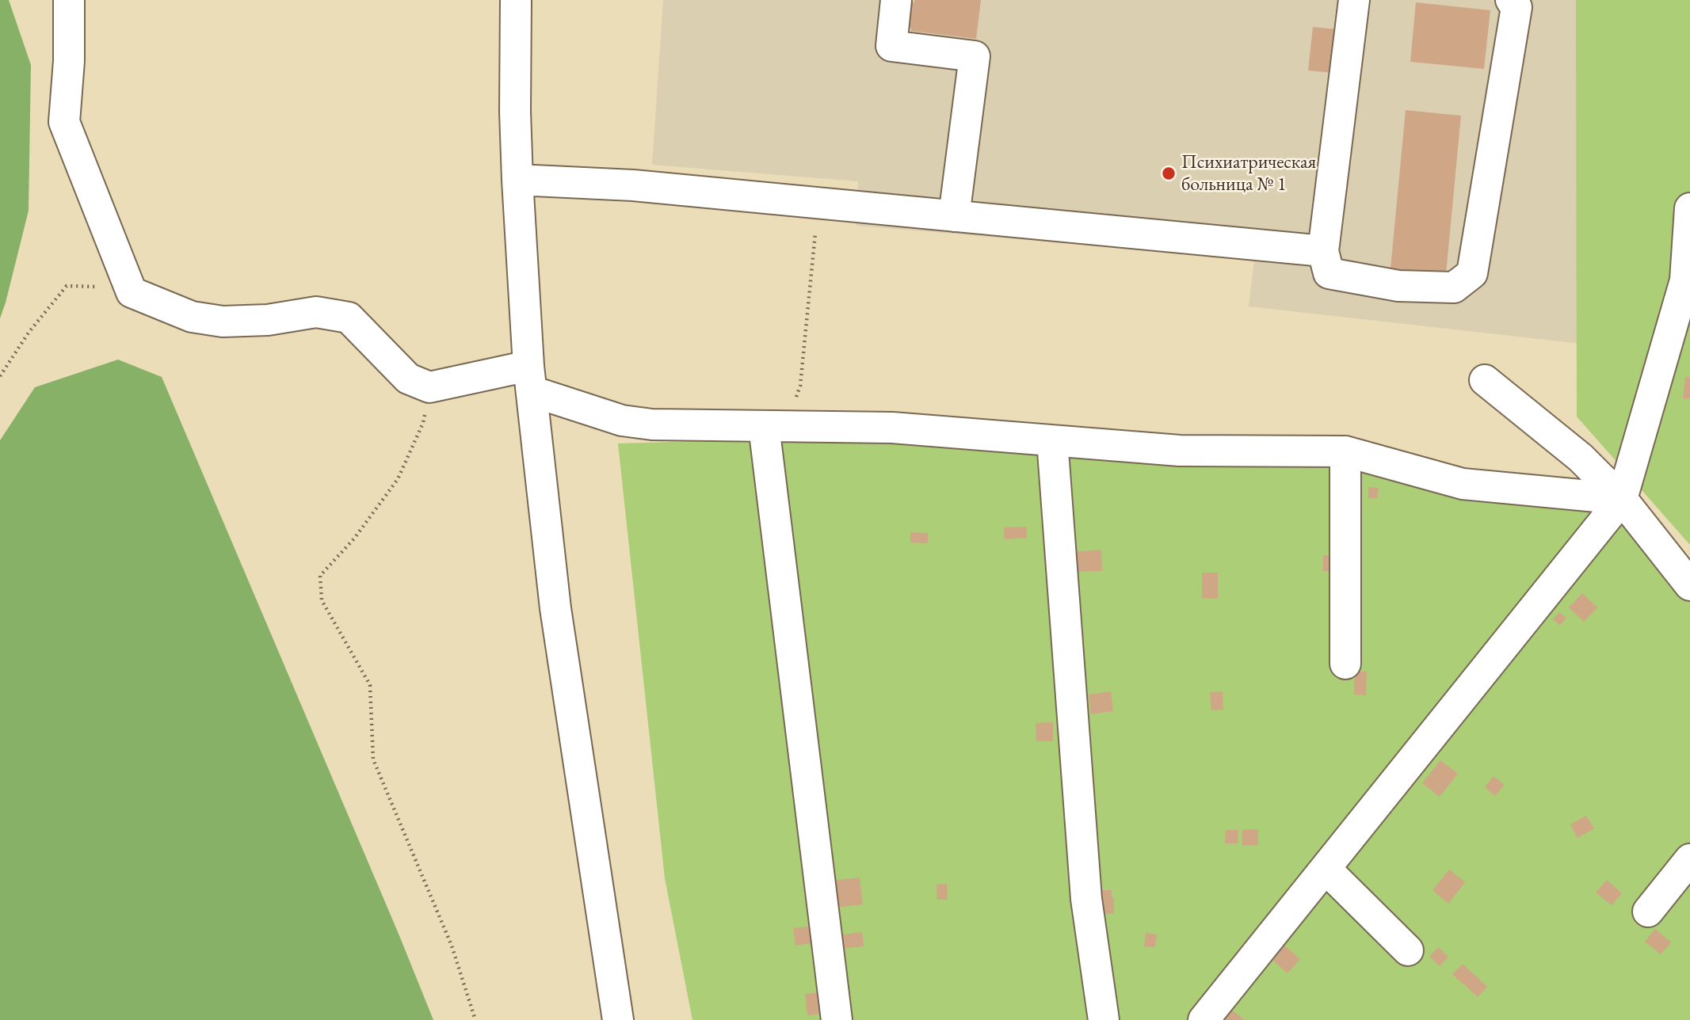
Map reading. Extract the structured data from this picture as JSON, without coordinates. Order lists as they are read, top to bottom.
{
  "places": ["Психиатрическая больница № 1"]
}
